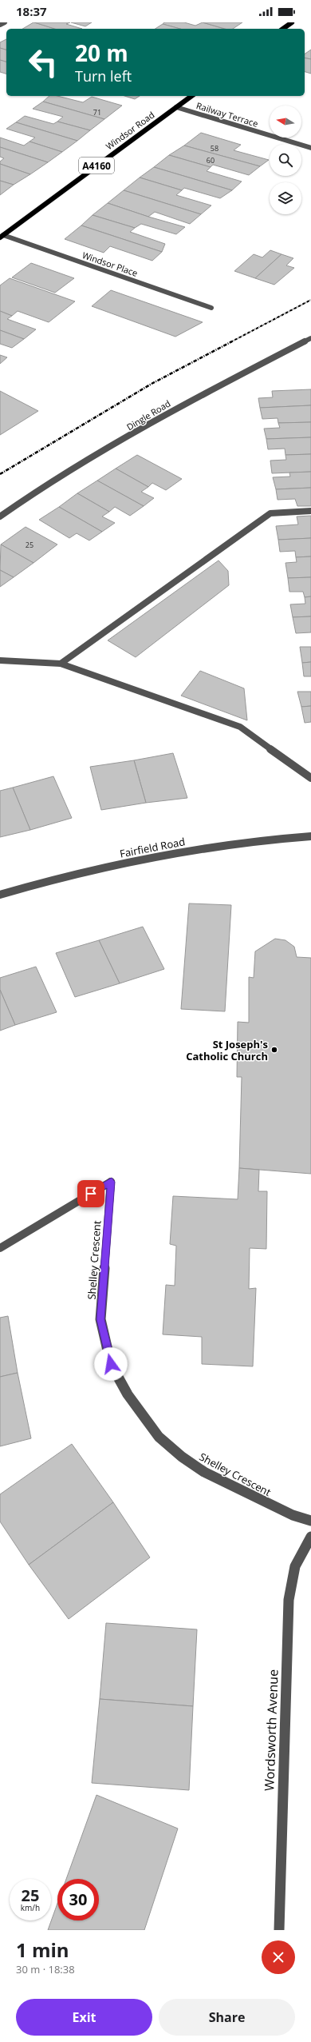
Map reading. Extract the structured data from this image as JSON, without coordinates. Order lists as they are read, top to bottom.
{
  "streets": {
    "main road": ["Windsor Road", "A4160"],
    "street": [
      "Railway Terrace",
      "Windsor Place",
      "Dingle Road",
      "Fairfield Road",
      "Shelley Crescent",
      "Wordsworth Avenue"
    ]
  },
  "crossings": [
    ["Railway Terrace", "Windsor Road"],
    ["Windsor Road", "Windsor Place"]
  ],
  "places": ["St Joseph's Catholic Church"],
  "house_numbers": [
    "71",
    "58",
    "60",
    "25"
  ],
  "north": "left",
  "page": {
    "status": "18:37",
    "turn": ["20 m", "Turn left"],
    "speed": "25 km/h",
    "limit": "30",
    "heading": ["1 min", "30 m · 18:38"],
    "buttons": ["Exit", "Share"]
  }
}
